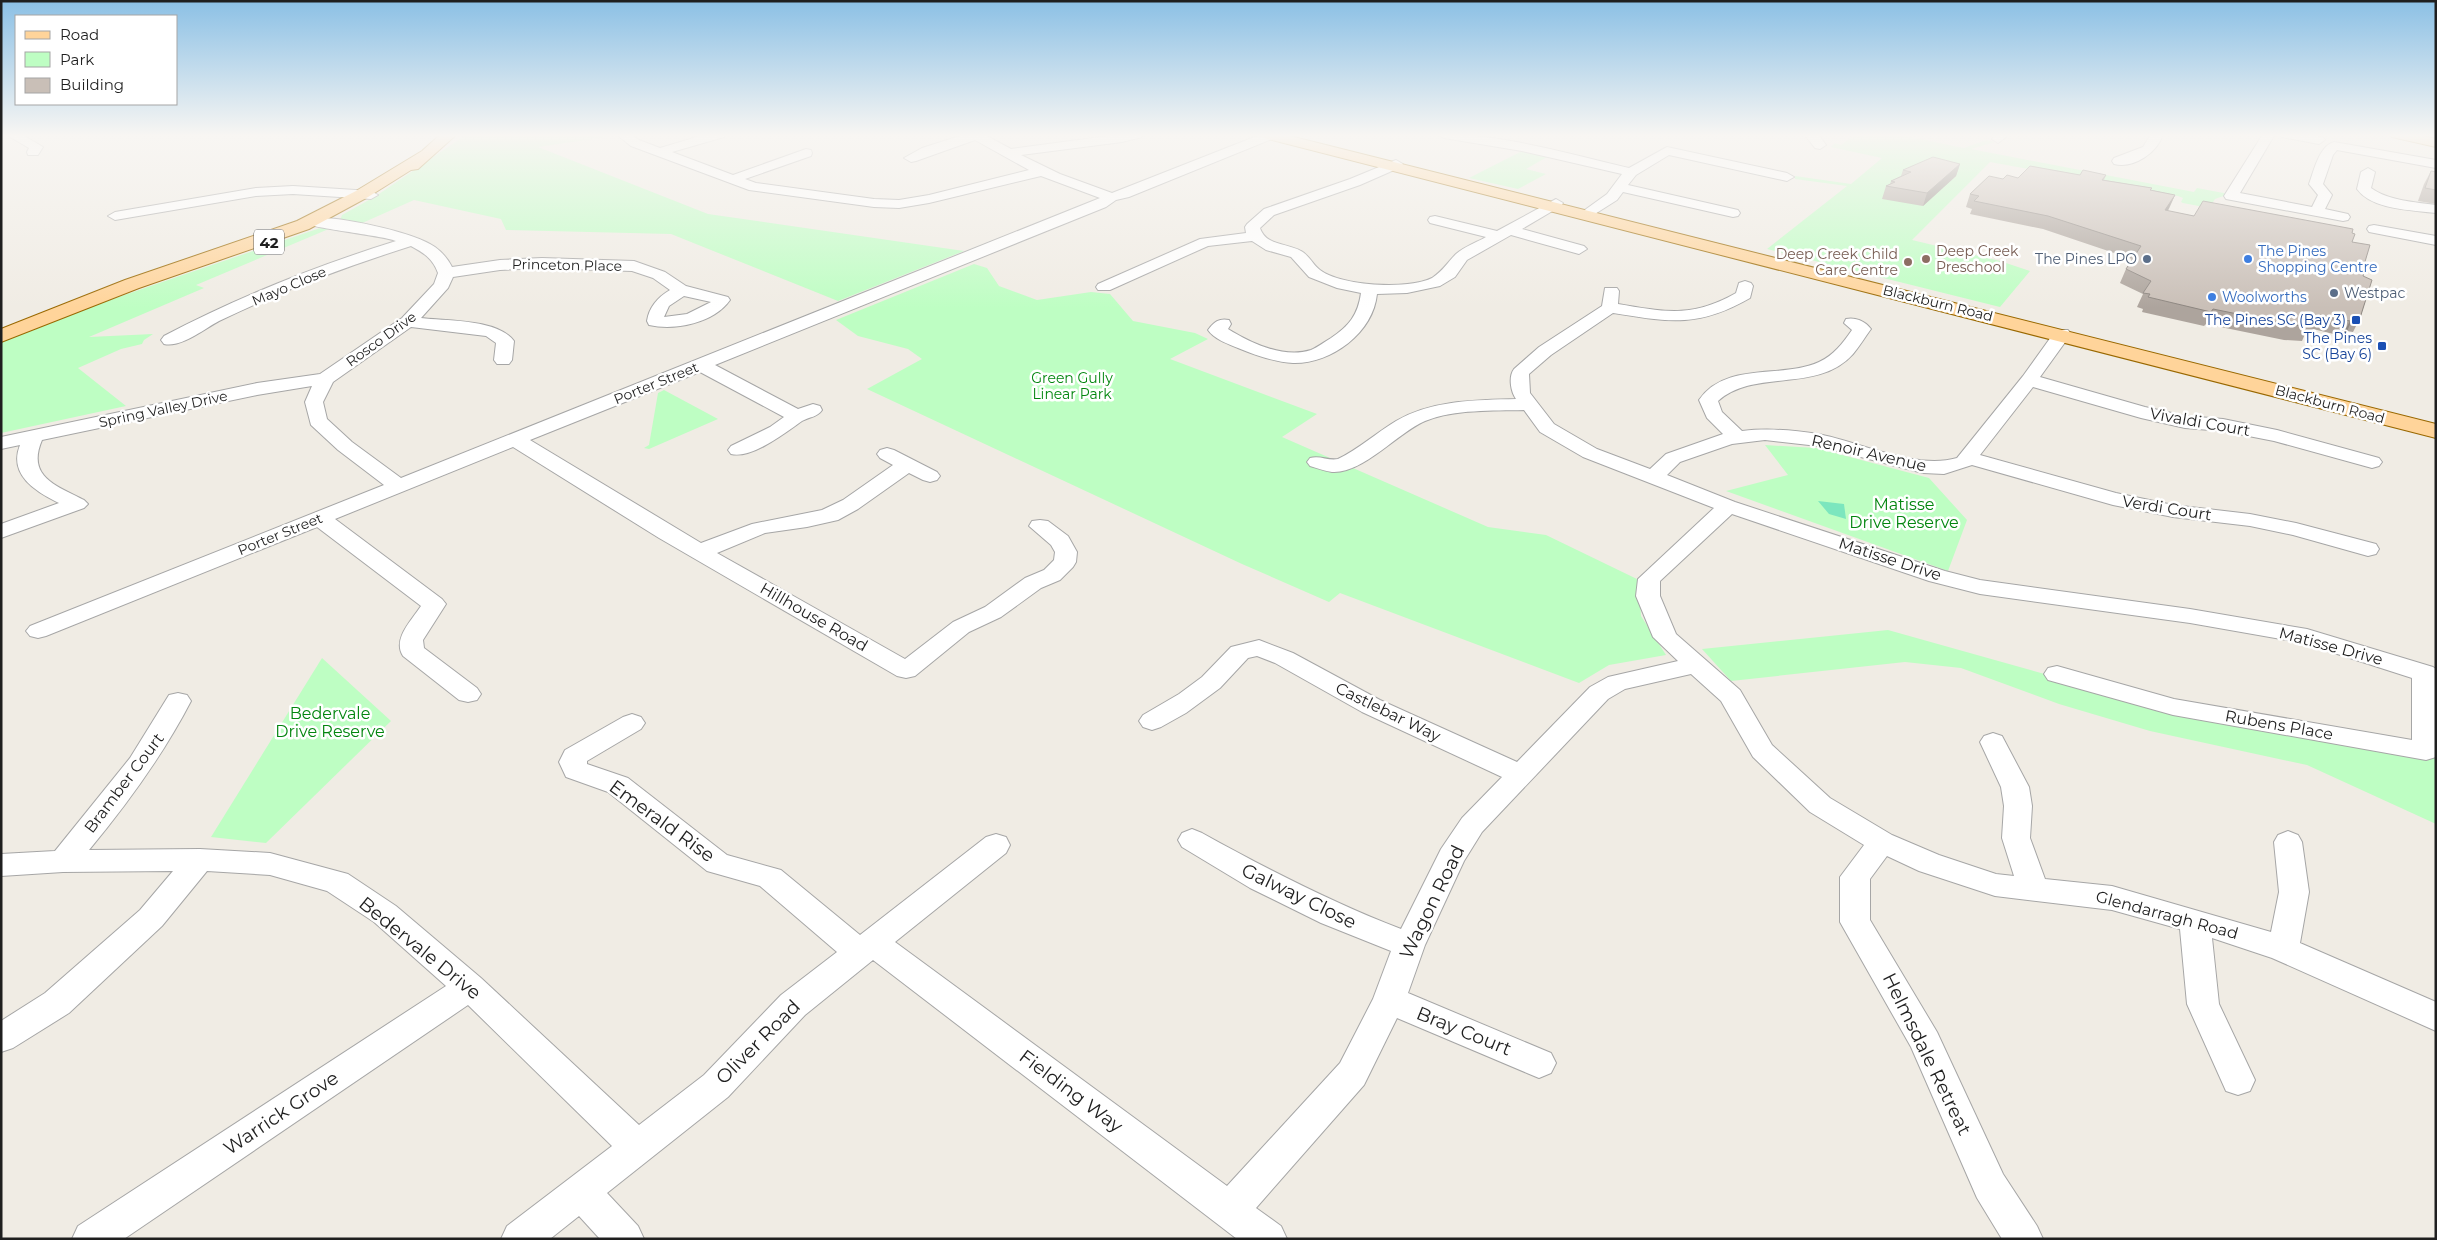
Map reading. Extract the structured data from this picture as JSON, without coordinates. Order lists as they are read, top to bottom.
{
  "streets": {
    "main road": ["42", "Blackburn Road"],
    "street": [
      "Princeton Place",
      "Mayo Close",
      "Rosco Drive",
      "Porter Street",
      "Spring Valley Drive",
      "Vivaldi Court",
      "Renoir Avenue",
      "Verdi Court",
      "Matisse Drive",
      "Hillhouse Road",
      "Castlebar Way",
      "Rubens Place",
      "Bramber Court",
      "Emerald Rise",
      "Galway Close",
      "Wagon Road",
      "Glendarragh Road",
      "Bedervale Drive",
      "Bray Court",
      "Oliver Road",
      "Helmsdale Retreat",
      "Fielding Way",
      "Warrick Grove"
    ]
  },
  "crossings": [
    ["Princeton Place", "Rosco Drive"],
    ["Blackburn Road", "Renoir Avenue"],
    ["Rosco Drive", "Porter Street"],
    ["Rosco Drive", "Spring Valley Drive"],
    ["Porter Street", "Hillhouse Road"],
    ["Vivaldi Court", "Renoir Avenue"],
    ["Renoir Avenue", "Verdi Court"],
    ["Renoir Avenue", "Matisse Drive"],
    ["Matisse Drive", "Rubens Place"],
    ["Matisse Drive", "Glendarragh Road"],
    ["Castlebar Way", "Wagon Road"],
    ["Bramber Court", "Bedervale Drive"],
    ["Emerald Rise", "Oliver Road"],
    ["Emerald Rise", "Fielding Way"],
    ["Galway Close", "Wagon Road"],
    ["Wagon Road", "Glendarragh Road"],
    ["Wagon Road", "Bray Court"],
    ["Wagon Road", "Fielding Way"],
    ["Glendarragh Road", "Helmsdale Retreat"],
    ["Bedervale Drive", "Oliver Road"],
    ["Bedervale Drive", "Warrick Grove"],
    ["Oliver Road", "Fielding Way"]
  ],
  "parks": ["Green Gully Linear Park", "Matisse Drive Reserve", "Bedervale Drive Reserve"],
  "places": {
    "other": [
      "Deep Creek Preschool",
      "The Pines LPO",
      "The Pines Shopping Centre",
      "Deep Creek Child Care Centre",
      "Westpac",
      "Woolworths"
    ],
    "transit": ["The Pines SC (Bay 3)", "The Pines SC (Bay 6)"]
  },
  "legend": ["Road", "Park", "Building"]
}
